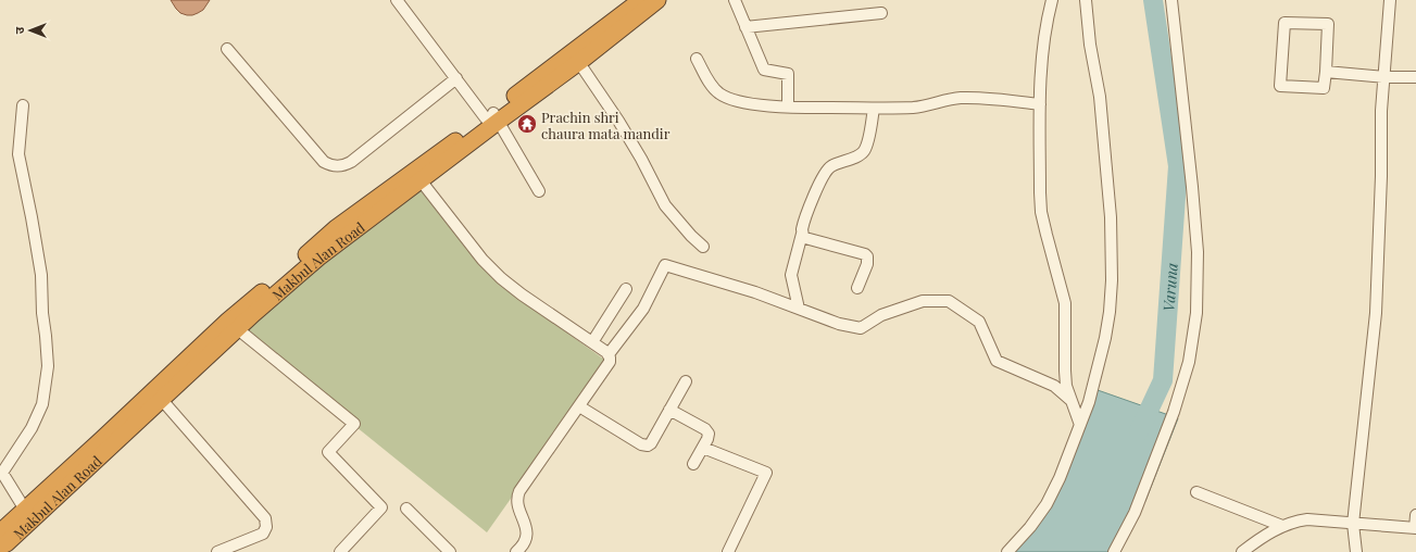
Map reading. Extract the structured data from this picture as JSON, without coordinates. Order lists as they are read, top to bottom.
{
  "streets": {
    "highway": ["Makbul Alan Road"]
  },
  "water": ["Varuna"],
  "places": {
    "temple": ["Prachin shri chaura mata mandir"]
  },
  "north": "left"
}
